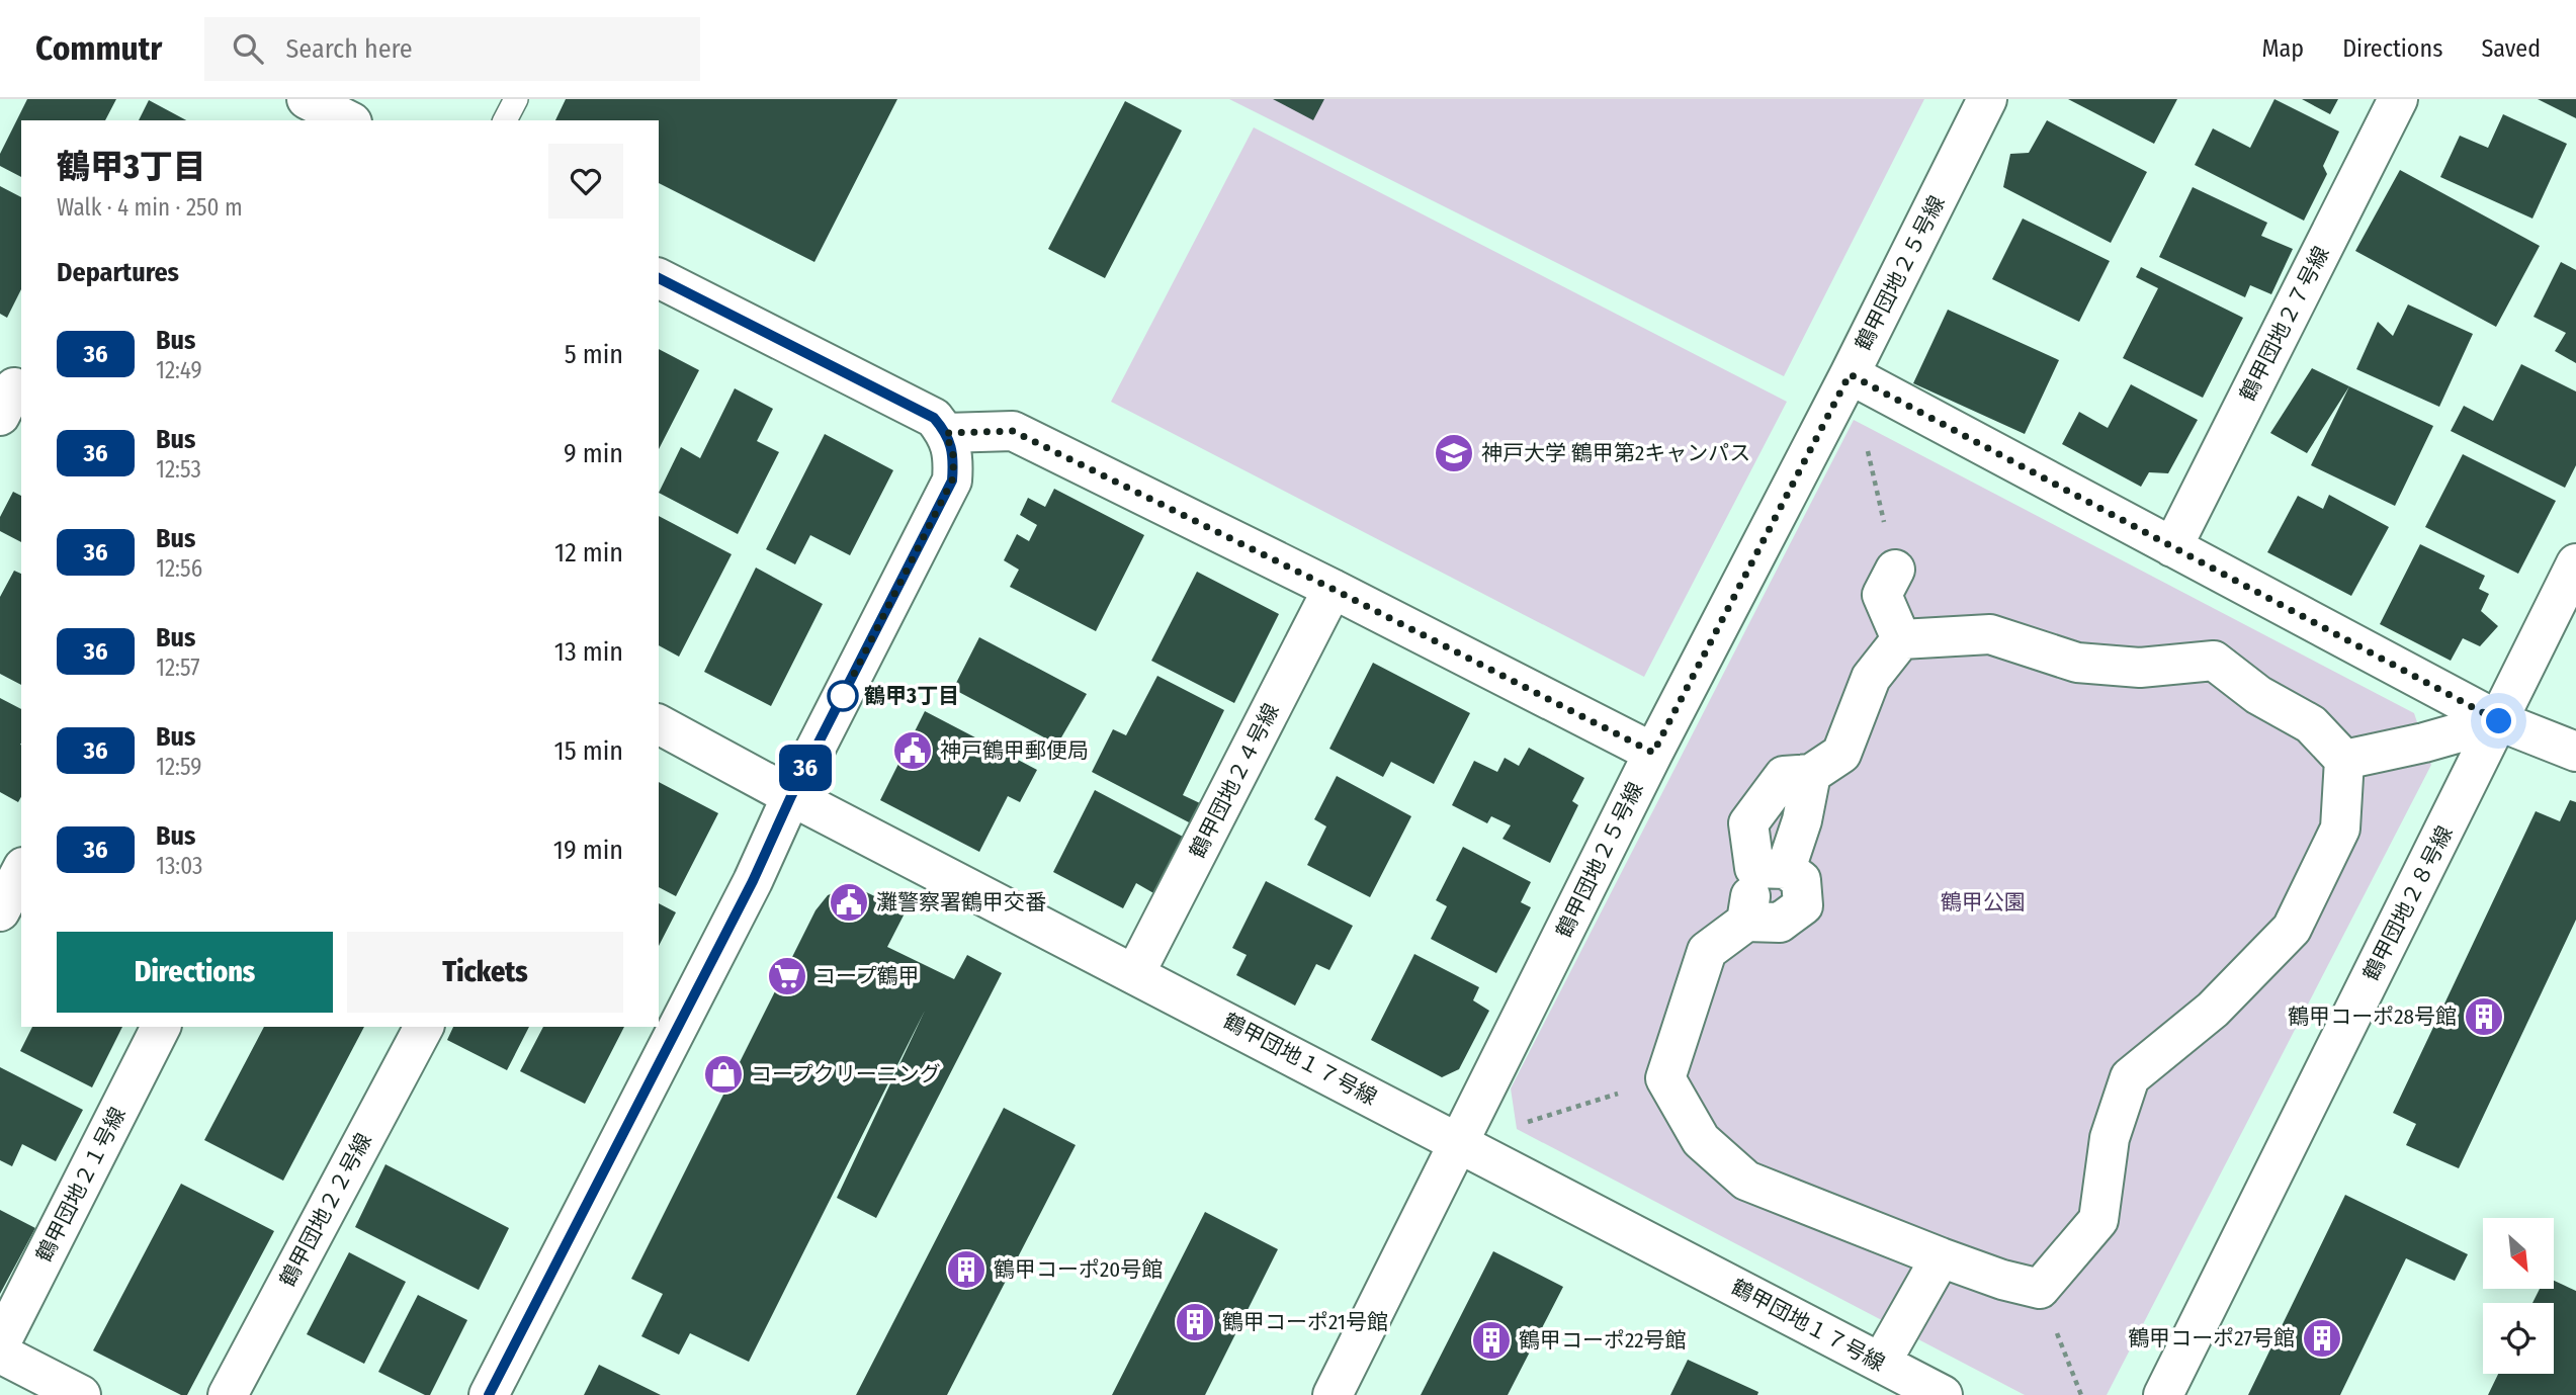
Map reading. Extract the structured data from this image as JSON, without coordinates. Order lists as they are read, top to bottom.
{
  "streets": {
    "street": [
      "鶴甲団地２５号線",
      "鶴甲団地２７号線",
      "鶴甲団地２４号線",
      "鶴甲団地２８号線",
      "鶴甲団地１７号線",
      "鶴甲団地２１号線",
      "鶴甲団地２２号線"
    ]
  },
  "crossings": [
    ["鶴甲団地２５号線", "鶴甲団地１７号線"],
    ["鶴甲団地２４号線", "鶴甲団地１７号線"]
  ],
  "parks": ["鶴甲公園"],
  "places": {
    "school or university": ["神戸大学 鶴甲第2キャンパス"],
    "other": ["鶴甲3丁目"],
    "public building": ["神戸鶴甲郵便局", "灘警察署鶴甲交番"],
    "supermarket": ["コープ鶴甲"],
    "building": [
      "鶴甲コーポ28号館",
      "鶴甲コーポ20号館",
      "鶴甲コーポ21号館",
      "鶴甲コーポ27号館",
      "鶴甲コーポ22号館"
    ],
    "shop": ["コープクリーニング"]
  },
  "lines": ["bus line 36"],
  "north": "bottom right",
  "page": {
    "header": "Commutr",
    "search": "Search here",
    "nav": ["Map", "Directions", "Saved"],
    "on_map": "36",
    "heading": [
      ["鶴甲3丁目", "Walk · 4 min · 250 m"],
      "Departures"
    ],
    "list": [
      {
        "mark": "36",
        "name": "Bus",
        "note": "12:49",
        "value": "5 min"
      },
      {
        "mark": "36",
        "name": "Bus",
        "note": "12:53",
        "value": "9 min"
      },
      {
        "mark": "36",
        "name": "Bus",
        "note": "12:56",
        "value": "12 min"
      },
      {
        "mark": "36",
        "name": "Bus",
        "note": "12:57",
        "value": "13 min"
      },
      {
        "mark": "36",
        "name": "Bus",
        "note": "12:59",
        "value": "15 min"
      },
      {
        "mark": "36",
        "name": "Bus",
        "note": "13:03",
        "value": "19 min"
      }
    ],
    "buttons": ["Directions", "Tickets"]
  }
}
